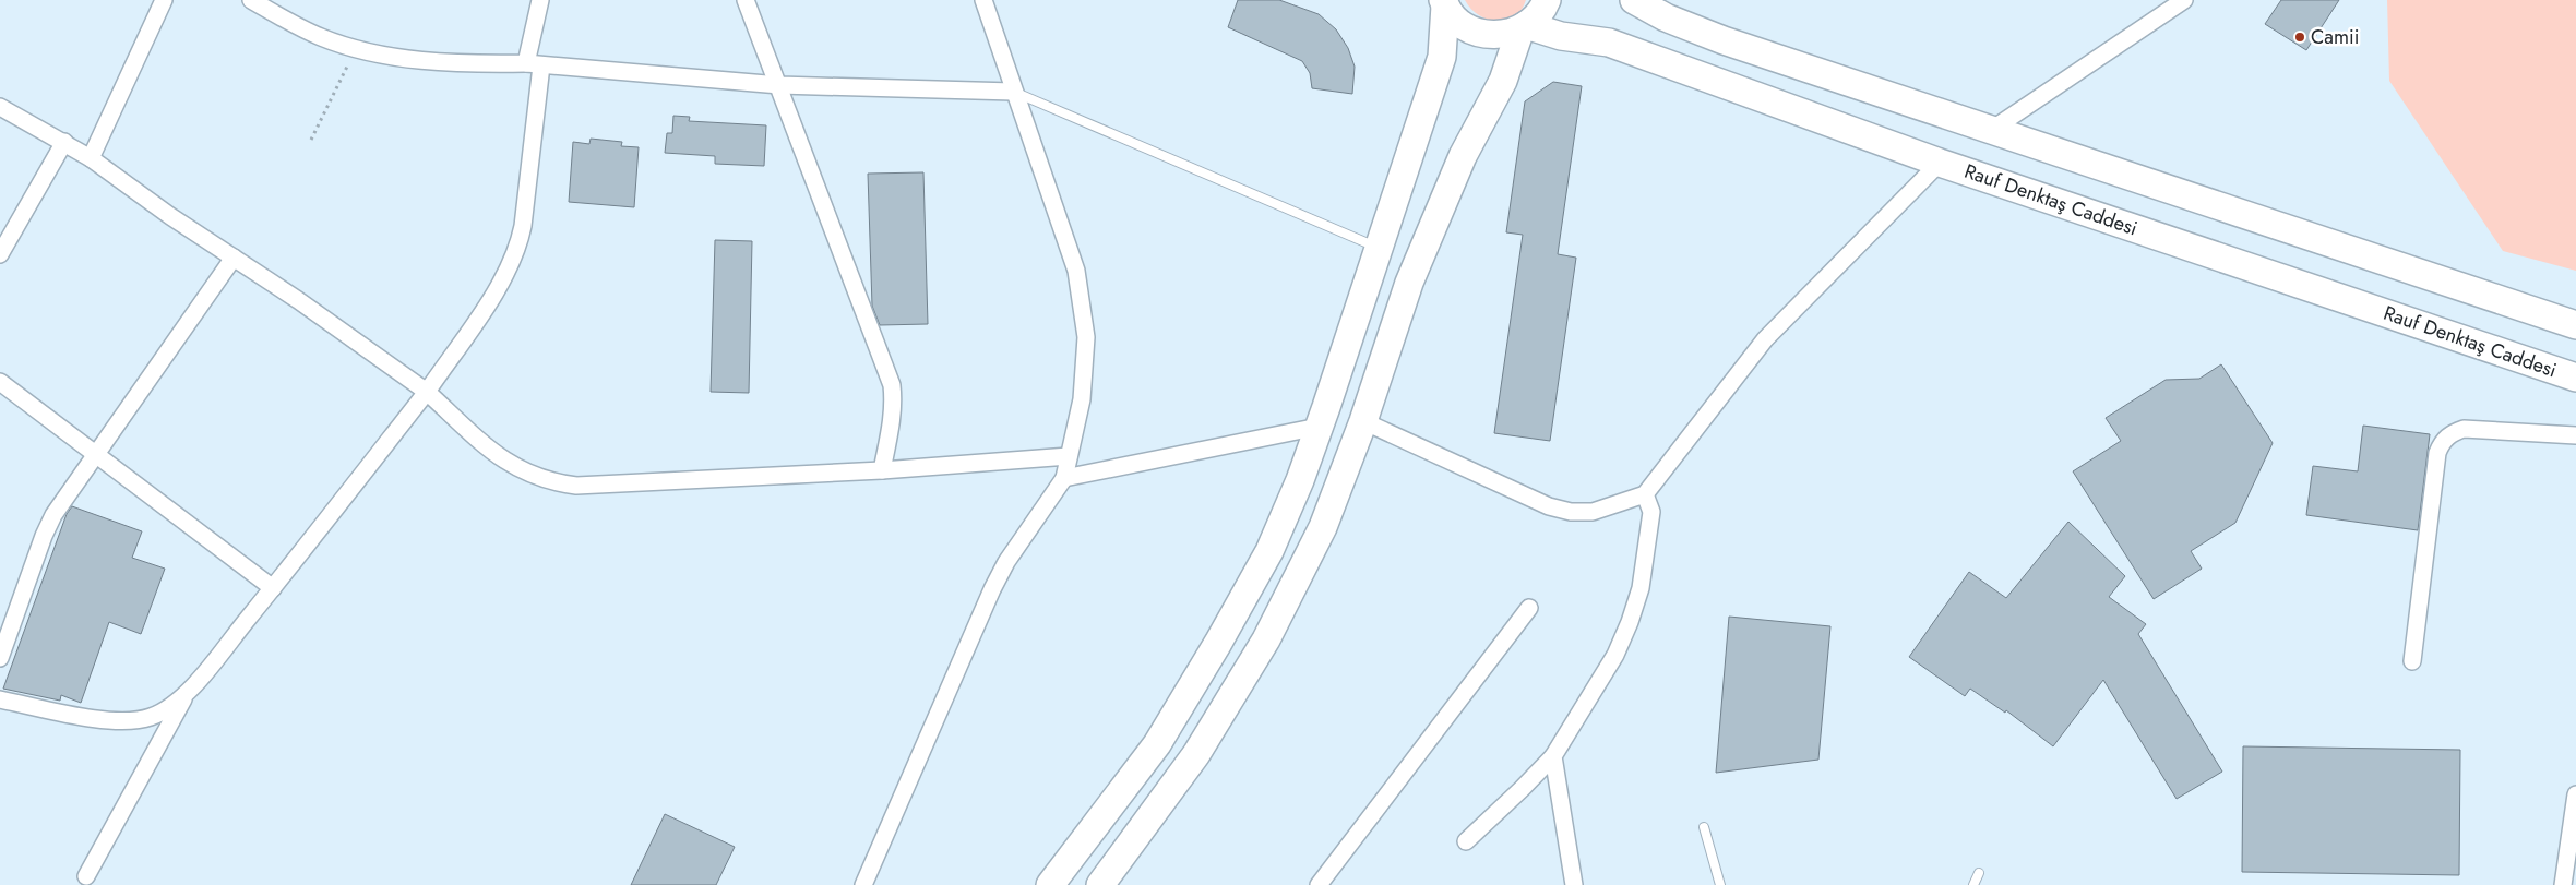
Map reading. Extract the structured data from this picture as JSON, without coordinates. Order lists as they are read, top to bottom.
{
  "streets": {
    "main road": ["Rauf Denktaş Caddesi"]
  },
  "places": ["Camii"]
}
